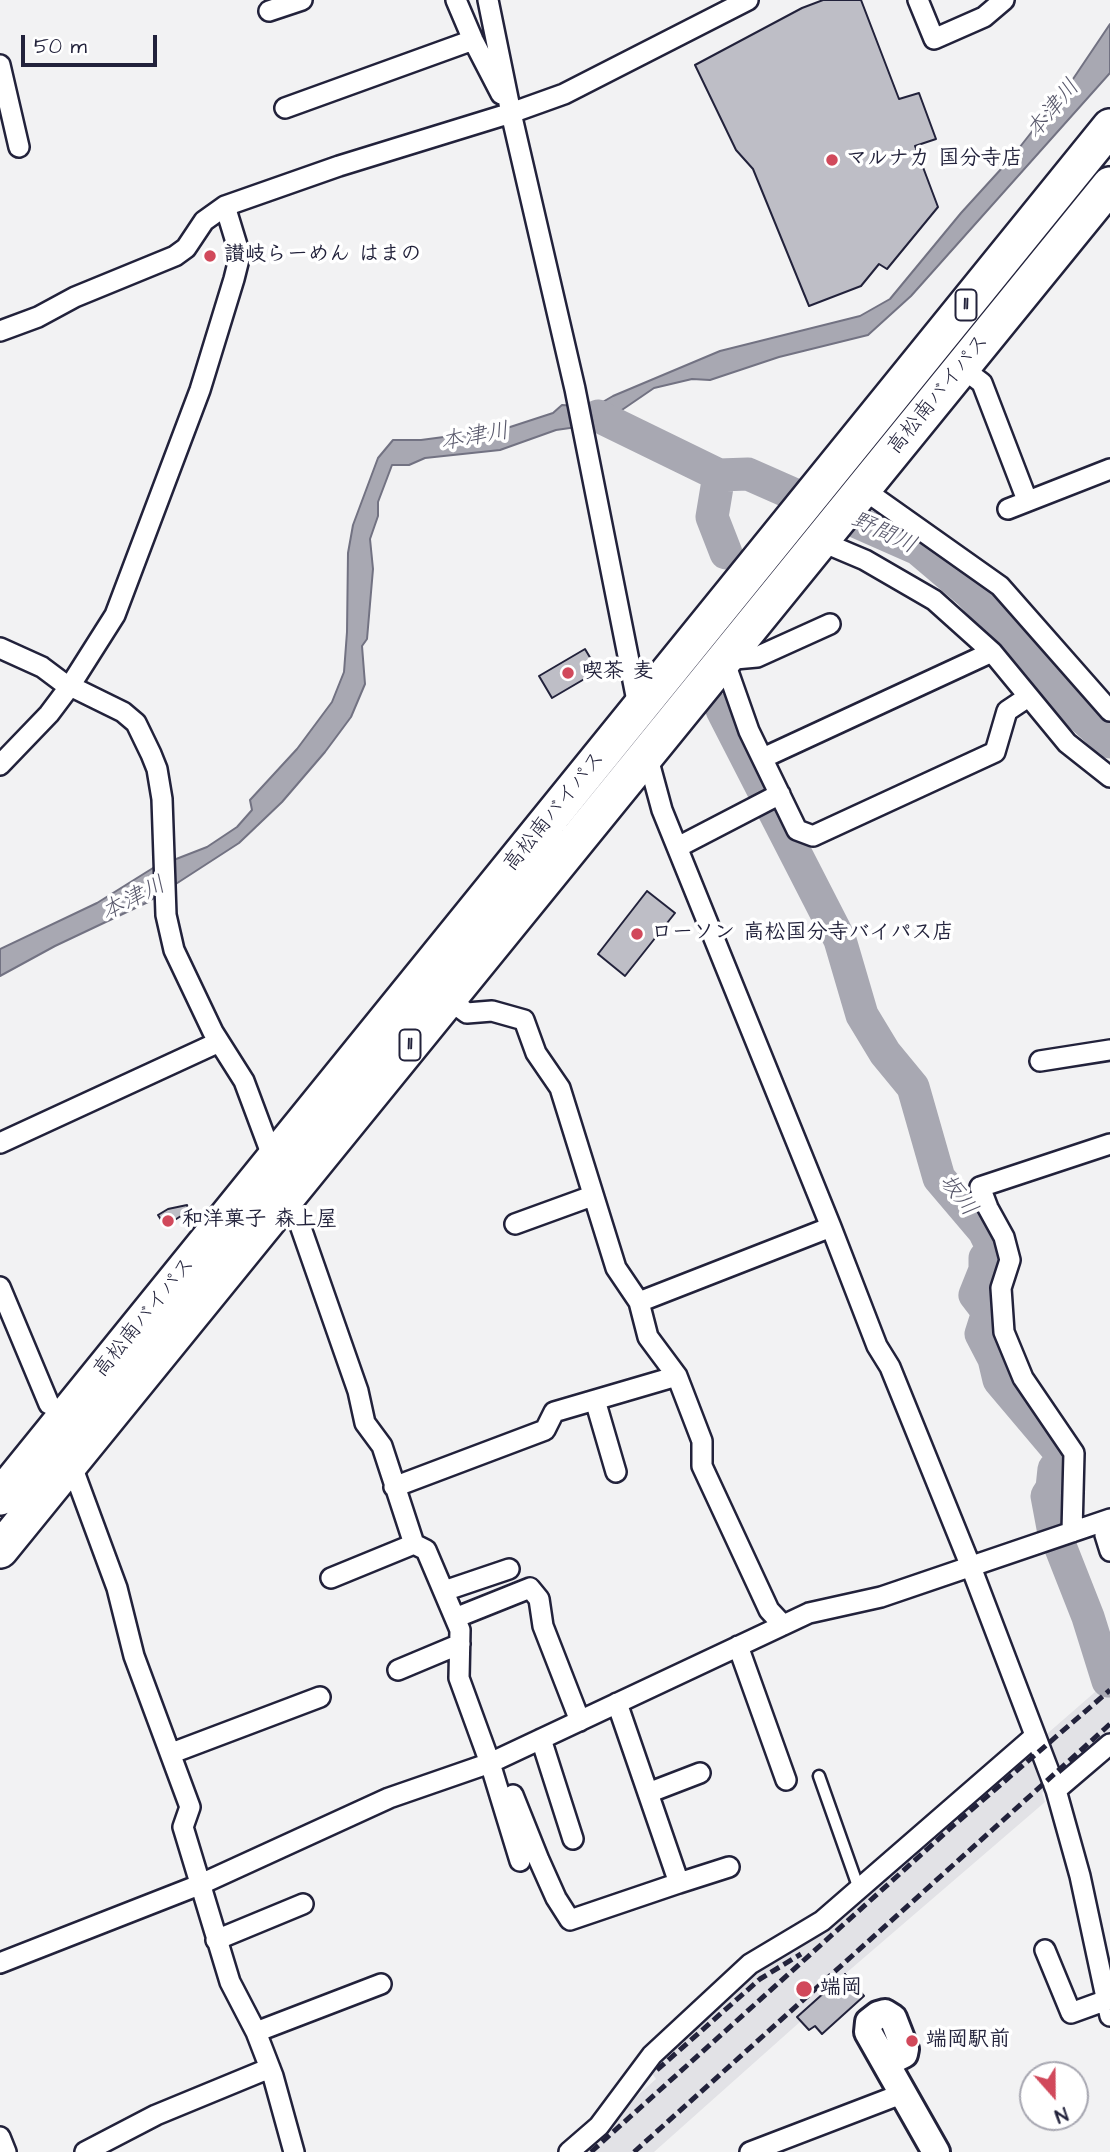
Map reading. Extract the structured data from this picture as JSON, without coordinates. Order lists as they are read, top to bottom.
{
  "streets": {
    "highway": ["11", "高松南バイパス"]
  },
  "water": ["本津川", "野間川", "坂川"],
  "places": [
    "マルナカ 国分寺店",
    "讃岐らーめん はまの",
    "喫茶 麦",
    "ローソン 高松国分寺バイパス店",
    "和洋菓子 森上屋",
    "端岡",
    "端岡駅前"
  ],
  "scale_bar": "50 m",
  "north": "bottom"
}
